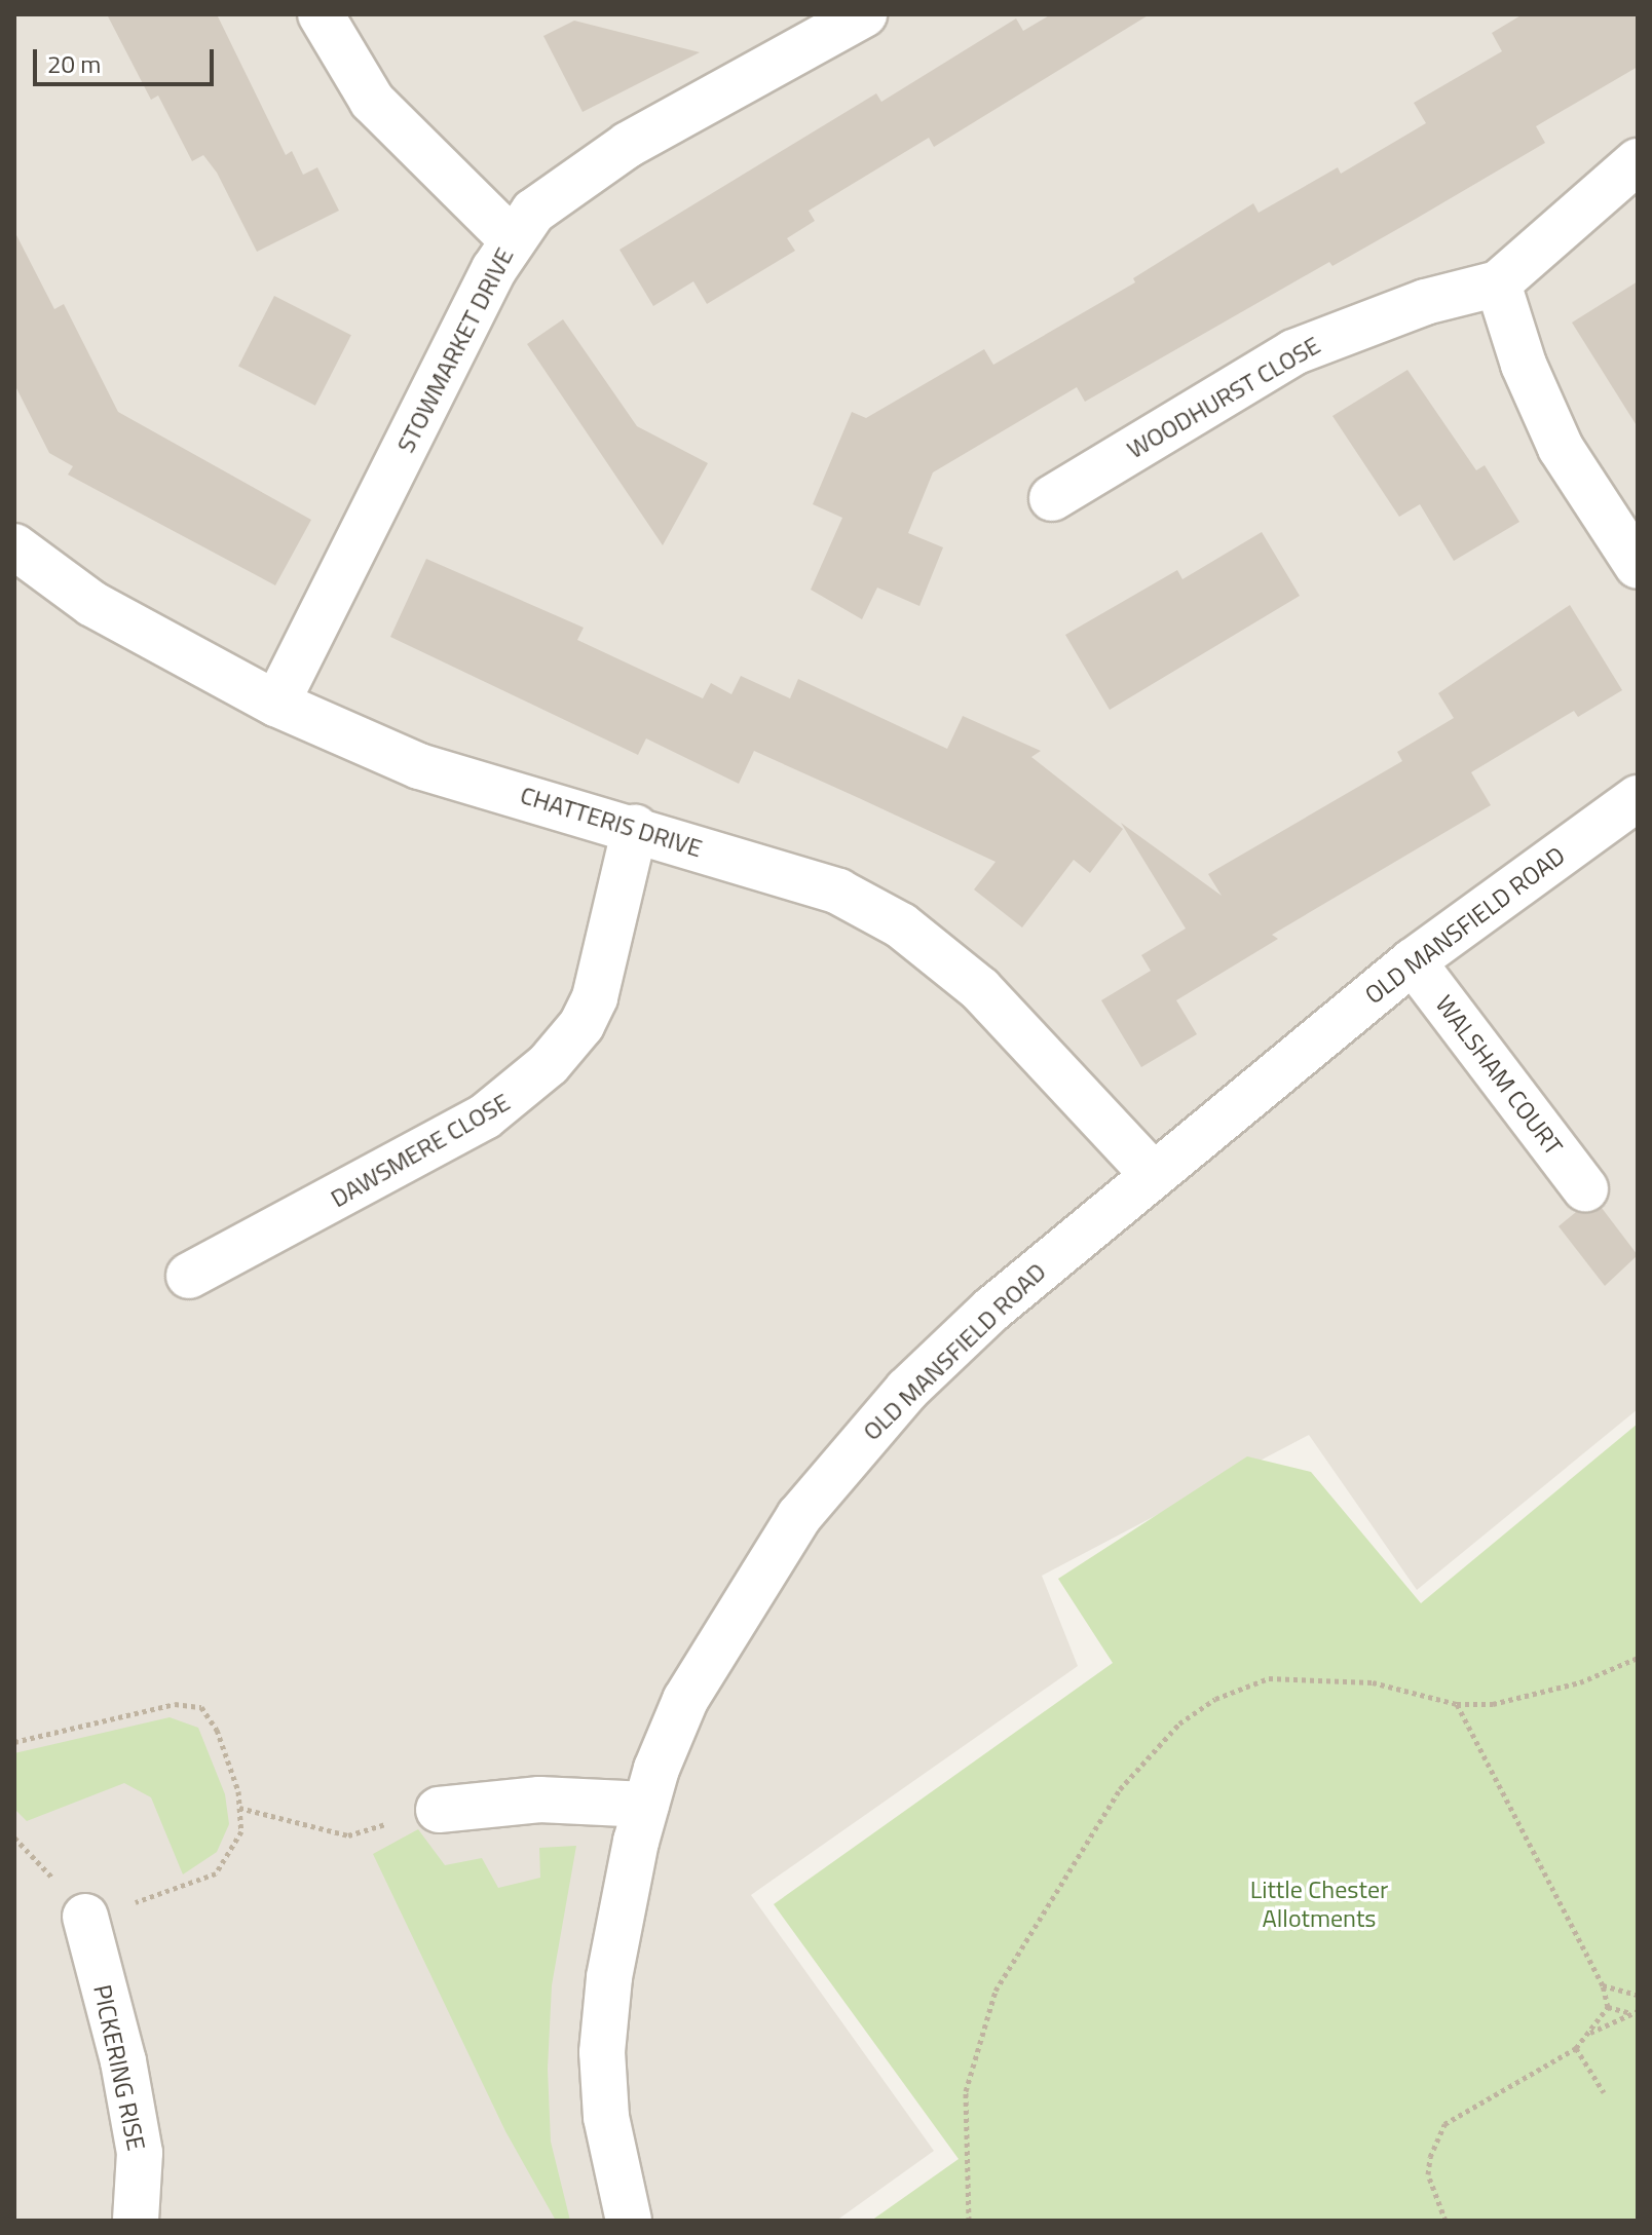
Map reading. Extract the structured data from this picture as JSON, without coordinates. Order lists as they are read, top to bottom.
{
  "streets": {
    "street": [
      "STOWMARKET DRIVE",
      "WOODHURST CLOSE",
      "CHATTERIS DRIVE",
      "OLD MANSFIELD ROAD",
      "WALSHAM COURT",
      "DAWSMERE CLOSE",
      "PICKERING RISE"
    ]
  },
  "crossings": [
    ["STOWMARKET DRIVE", "CHATTERIS DRIVE"],
    ["CHATTERIS DRIVE", "OLD MANSFIELD ROAD"],
    ["CHATTERIS DRIVE", "DAWSMERE CLOSE"],
    ["OLD MANSFIELD ROAD", "WALSHAM COURT"]
  ],
  "parks": ["Little Chester Allotments"],
  "scale_bar": "20 m"
}
